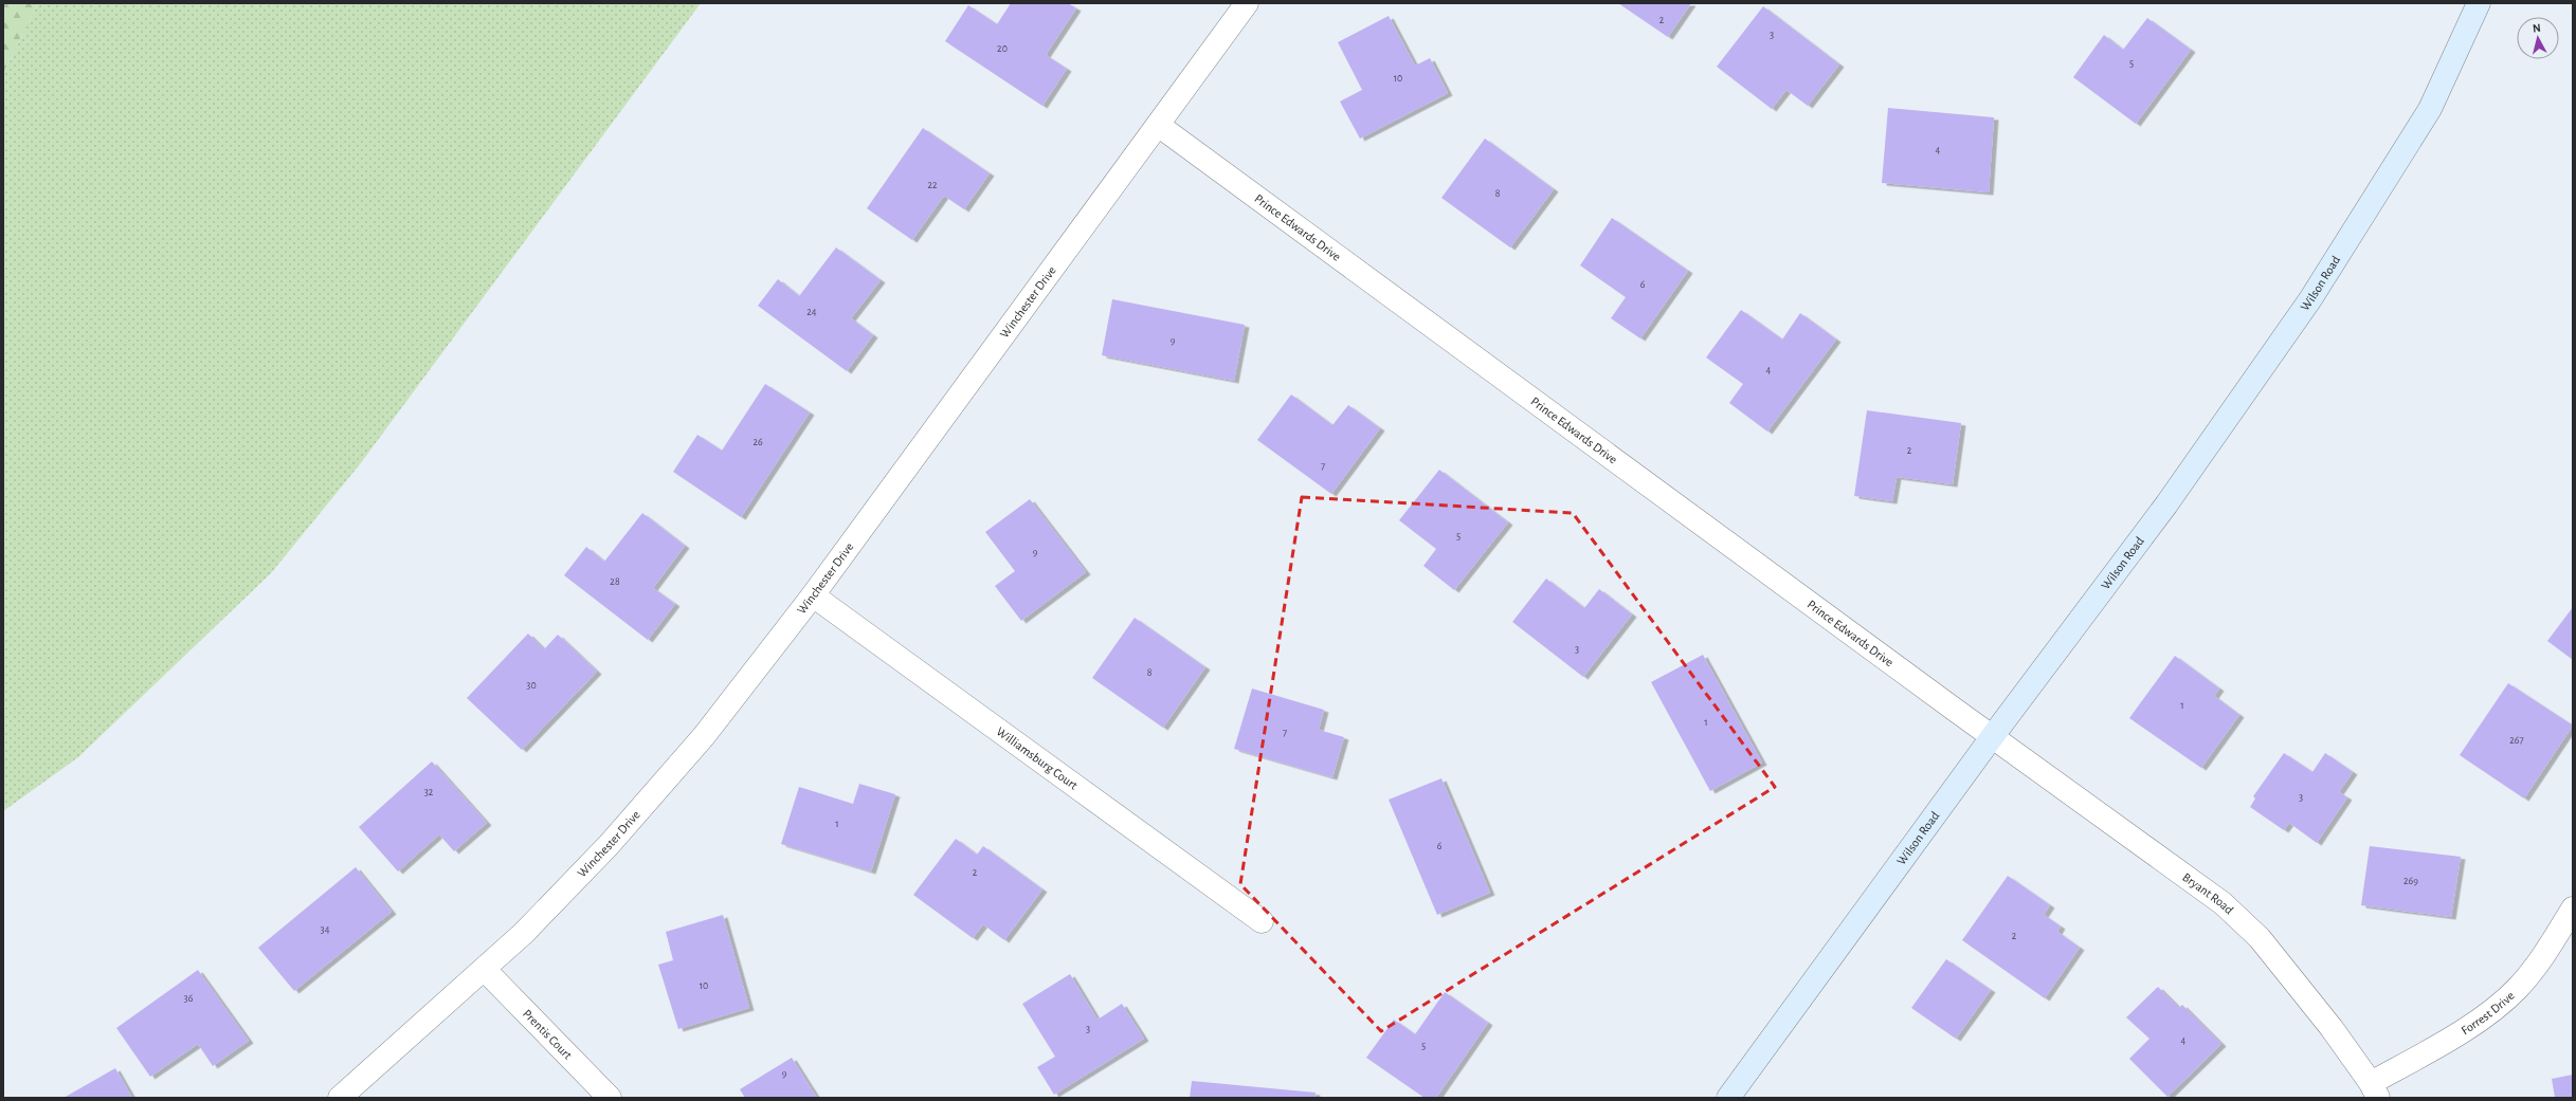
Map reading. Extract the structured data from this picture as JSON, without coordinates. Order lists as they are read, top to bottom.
{
  "streets": {
    "street": [
      "Prince Edwards Drive",
      "Wilson Road",
      "Winchester Drive",
      "Williamsburg Court",
      "Bryant Road",
      "Forrest Drive",
      "Prentis Court"
    ]
  },
  "crossings": [
    ["Prince Edwards Drive", "Wilson Road"],
    ["Prince Edwards Drive", "Winchester Drive"],
    ["Prince Edwards Drive", "Bryant Road"],
    ["Wilson Road", "Bryant Road"],
    ["Winchester Drive", "Williamsburg Court"],
    ["Winchester Drive", "Prentis Court"],
    ["Bryant Road", "Forrest Drive"]
  ],
  "house_numbers": [
    "2",
    "3",
    "20",
    "5",
    "10",
    "4",
    "22",
    "8",
    "6",
    "24",
    "9",
    "4",
    "26",
    "2",
    "7",
    "5",
    "9",
    "28",
    "3",
    "8",
    "30",
    "1",
    "1",
    "7",
    "267",
    "32",
    "3",
    "1",
    "6",
    "2",
    "269",
    "34",
    "2",
    "10",
    "36",
    "3",
    "4",
    "5",
    "9"
  ],
  "north": "top"
}
